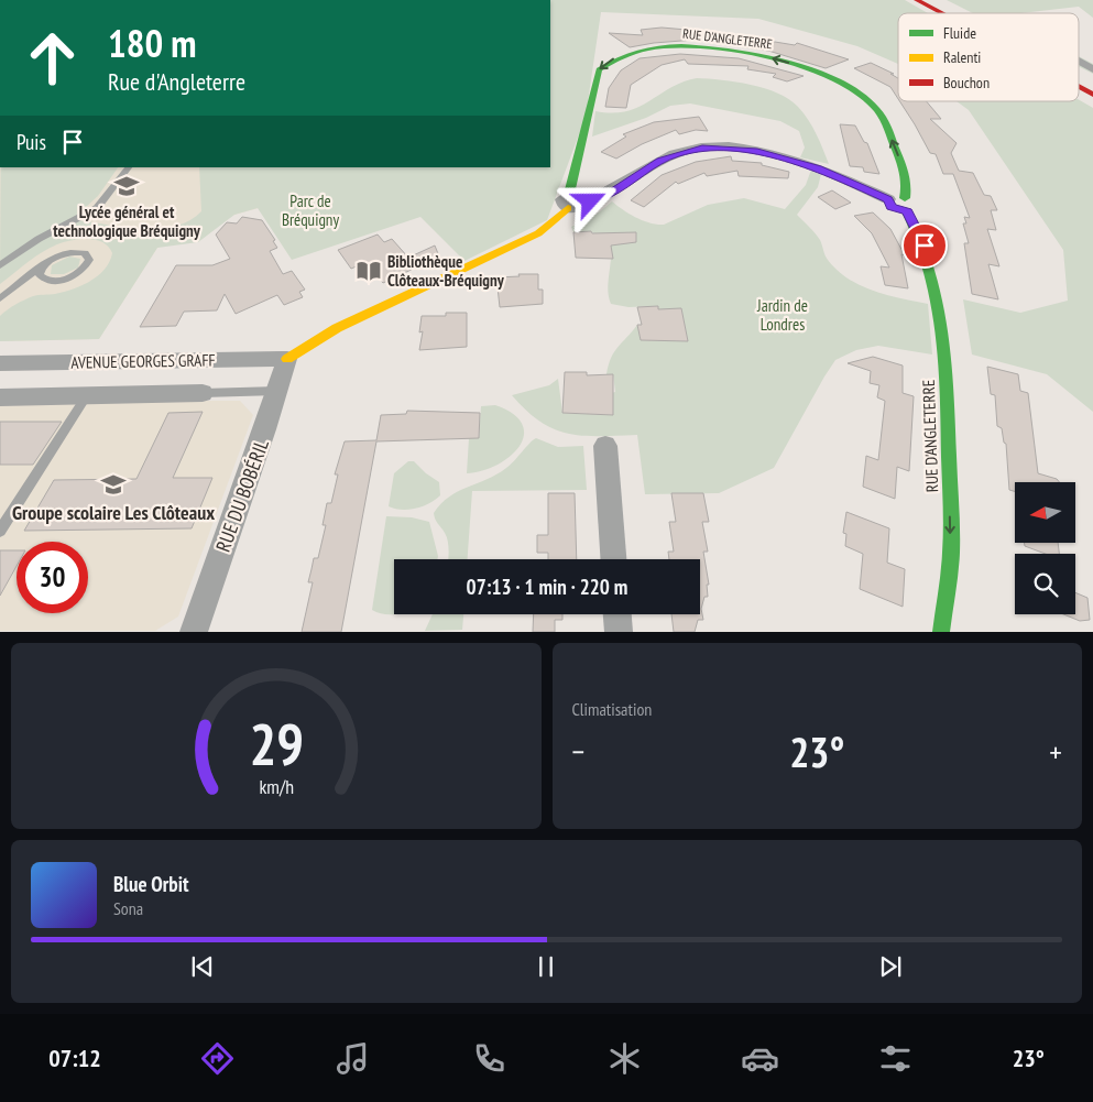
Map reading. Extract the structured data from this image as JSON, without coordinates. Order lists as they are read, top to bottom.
{
  "streets": {
    "main road": ["RUE D'ANGLETERRE"],
    "street": ["AVENUE GEORGES GRAFF", "RUE DU BOBÉRIL"]
  },
  "crossings": [
    ["AVENUE GEORGES GRAFF", "RUE DU BOBÉRIL"]
  ],
  "parks": ["Parc de Bréquigny", "Jardin de Londres"],
  "places": {
    "school or university": ["Lycée général et technologique Bréquigny", "Groupe scolaire Les Clôteaux"],
    "library": ["Bibliothèque Clôteaux-Bréquigny"]
  },
  "legend": ["Fluide", "Ralenti", "Bouchon"],
  "north": "left",
  "page": {
    "turn": ["180 m", "Rue d'Angleterre"],
    "then": "Puis",
    "limit": "30",
    "trip": "07:13 · 1 min · 220 m",
    "tile": "Climatisation",
    "heat": ["−", "23°", "+"],
    "song": ["Blue Orbit", "Sona"],
    "tabs": ["07:12", "23°"],
    "gauge": ["29", "km/h"]
  }
}
